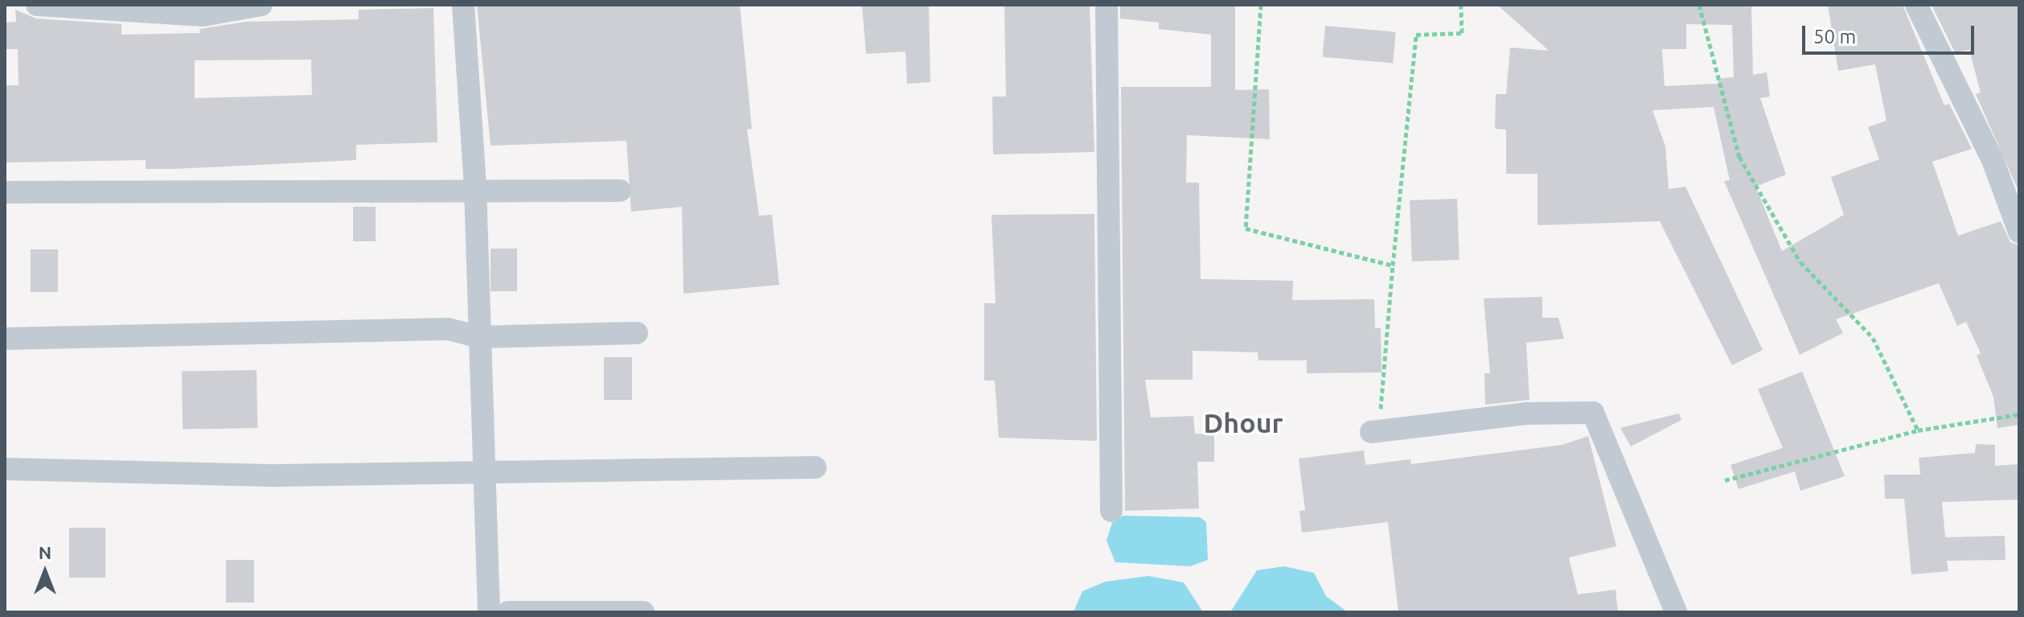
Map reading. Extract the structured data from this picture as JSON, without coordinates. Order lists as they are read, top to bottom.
{
  "districts": ["Dhour"],
  "scale_bar": "50 m",
  "north": "top"
}
